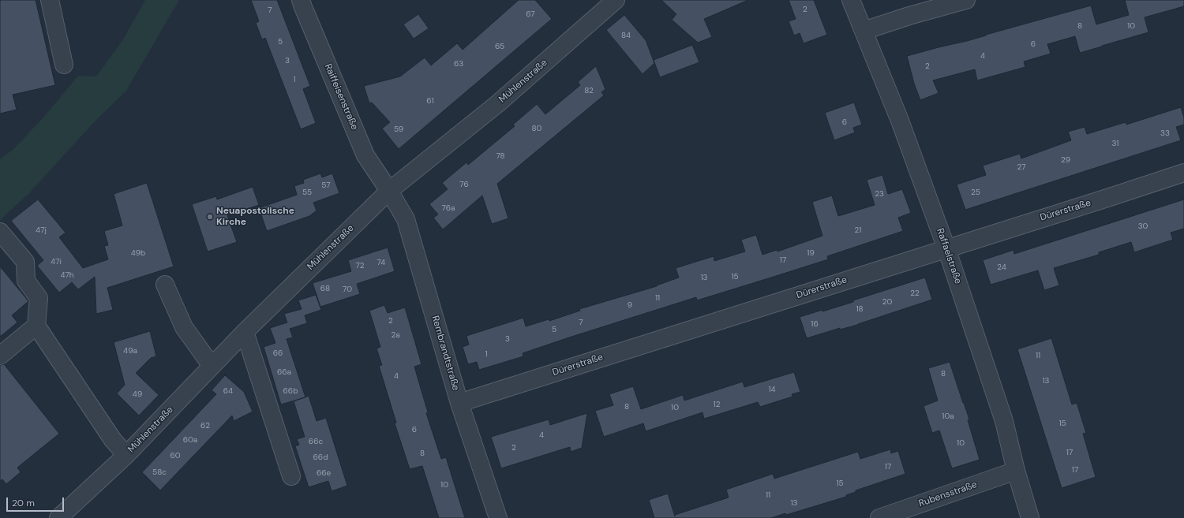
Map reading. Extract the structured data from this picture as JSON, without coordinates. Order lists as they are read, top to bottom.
{
  "streets": {
    "street": [
      "Mühlenstraße",
      "Raiffeisenstraße",
      "Dürerstraße",
      "Raffaelstraße",
      "Rembrandtstraße",
      "Rubensstraße"
    ]
  },
  "crossings": [
    ["Mühlenstraße", "Raiffeisenstraße"],
    ["Mühlenstraße", "Rembrandtstraße"],
    ["Raiffeisenstraße", "Rembrandtstraße"],
    ["Dürerstraße", "Raffaelstraße"],
    ["Dürerstraße", "Rembrandtstraße"],
    ["Raffaelstraße", "Rubensstraße"]
  ],
  "places": ["Neuapostolische Kirche"],
  "house_numbers": [
    "2",
    "7",
    "67",
    "8",
    "10",
    "84",
    "5",
    "6",
    "65",
    "4",
    "3",
    "63",
    "2",
    "1",
    "82",
    "61",
    "6",
    "80",
    "59",
    "33",
    "31",
    "78",
    "29",
    "27",
    "76",
    "57",
    "55",
    "25",
    "23",
    "76a",
    "30",
    "47j",
    "21",
    "49b",
    "19",
    "17",
    "47i",
    "74",
    "72",
    "24",
    "47h",
    "15",
    "13",
    "68",
    "70",
    "22",
    "11",
    "20",
    "9",
    "18",
    "2",
    "7",
    "16",
    "5",
    "2a",
    "3",
    "49a",
    "66",
    "1",
    "11",
    "66a",
    "8",
    "4",
    "13",
    "14",
    "64",
    "66b",
    "49",
    "12",
    "8",
    "10",
    "10a",
    "15",
    "62",
    "6",
    "4",
    "60a",
    "66c",
    "10",
    "2",
    "17",
    "8",
    "60",
    "66d",
    "17",
    "17",
    "58c",
    "66e",
    "15",
    "10",
    "11",
    "13"
  ],
  "scale_bar": "20 m"
}
